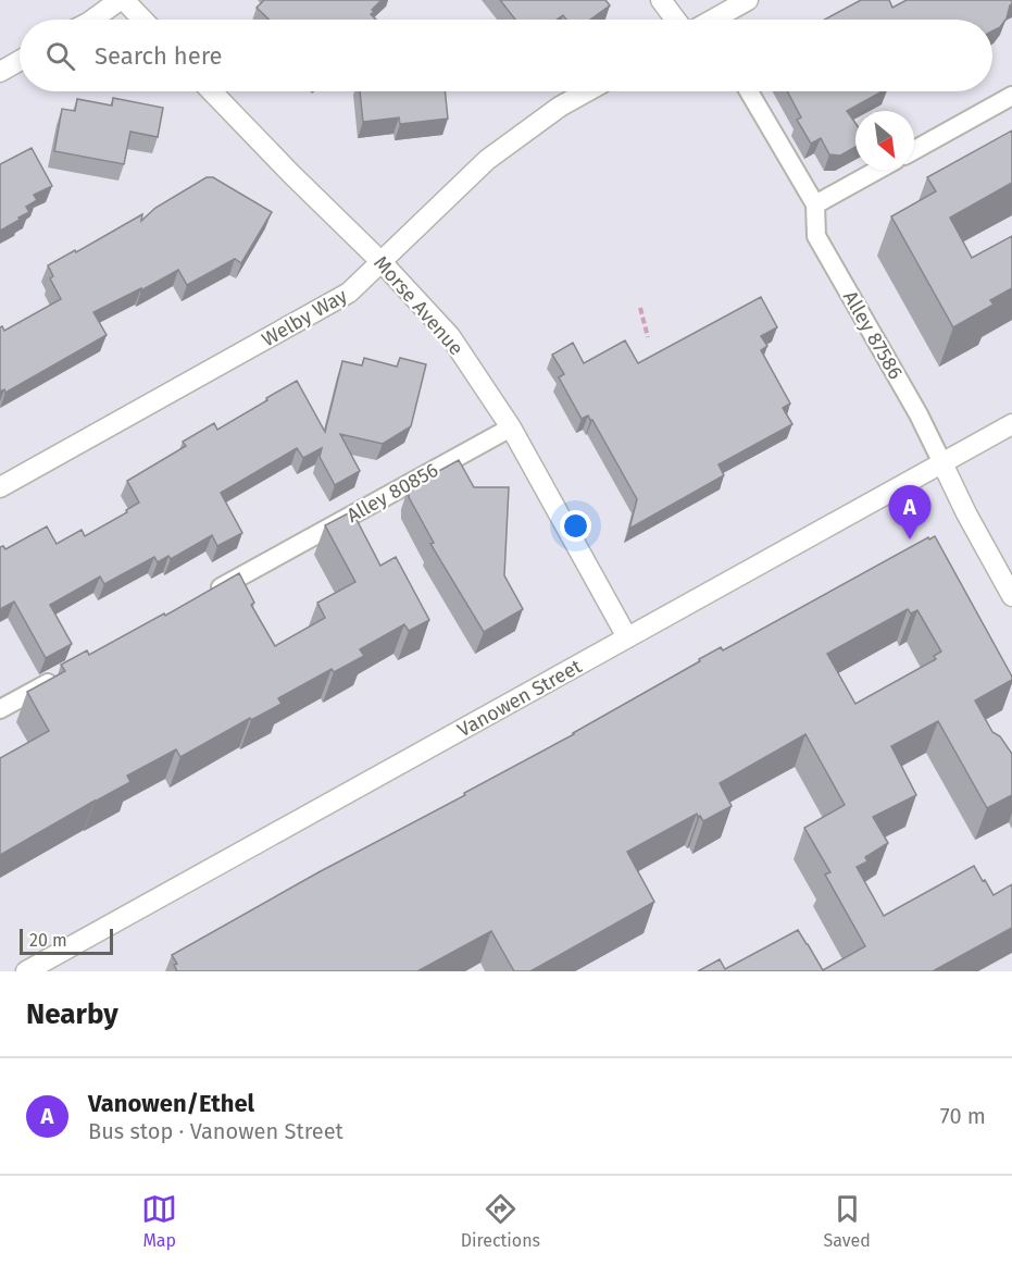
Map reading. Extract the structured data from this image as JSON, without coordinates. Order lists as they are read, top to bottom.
{
  "streets": {
    "street": ["Morse Avenue", "Welby Way", "Vanowen Street"],
    "lane": ["Alley 87586", "Alley 80856"]
  },
  "crossings": [
    ["Morse Avenue", "Welby Way"],
    ["Morse Avenue", "Alley 80856"],
    ["Morse Avenue", "Vanowen Street"],
    ["Alley 87586", "Vanowen Street"]
  ],
  "scale_bar": "20 m",
  "north": "bottom right",
  "page": {
    "search": "Search here",
    "pins": "A",
    "scale": "20 m",
    "heading": "Nearby",
    "list": [
      {
        "mark": "A",
        "name": "Vanowen/Ethel",
        "note": "Bus stop · Vanowen Street",
        "value": "70 m"
      }
    ],
    "nav": ["Map", "Directions", "Saved"]
  }
}
